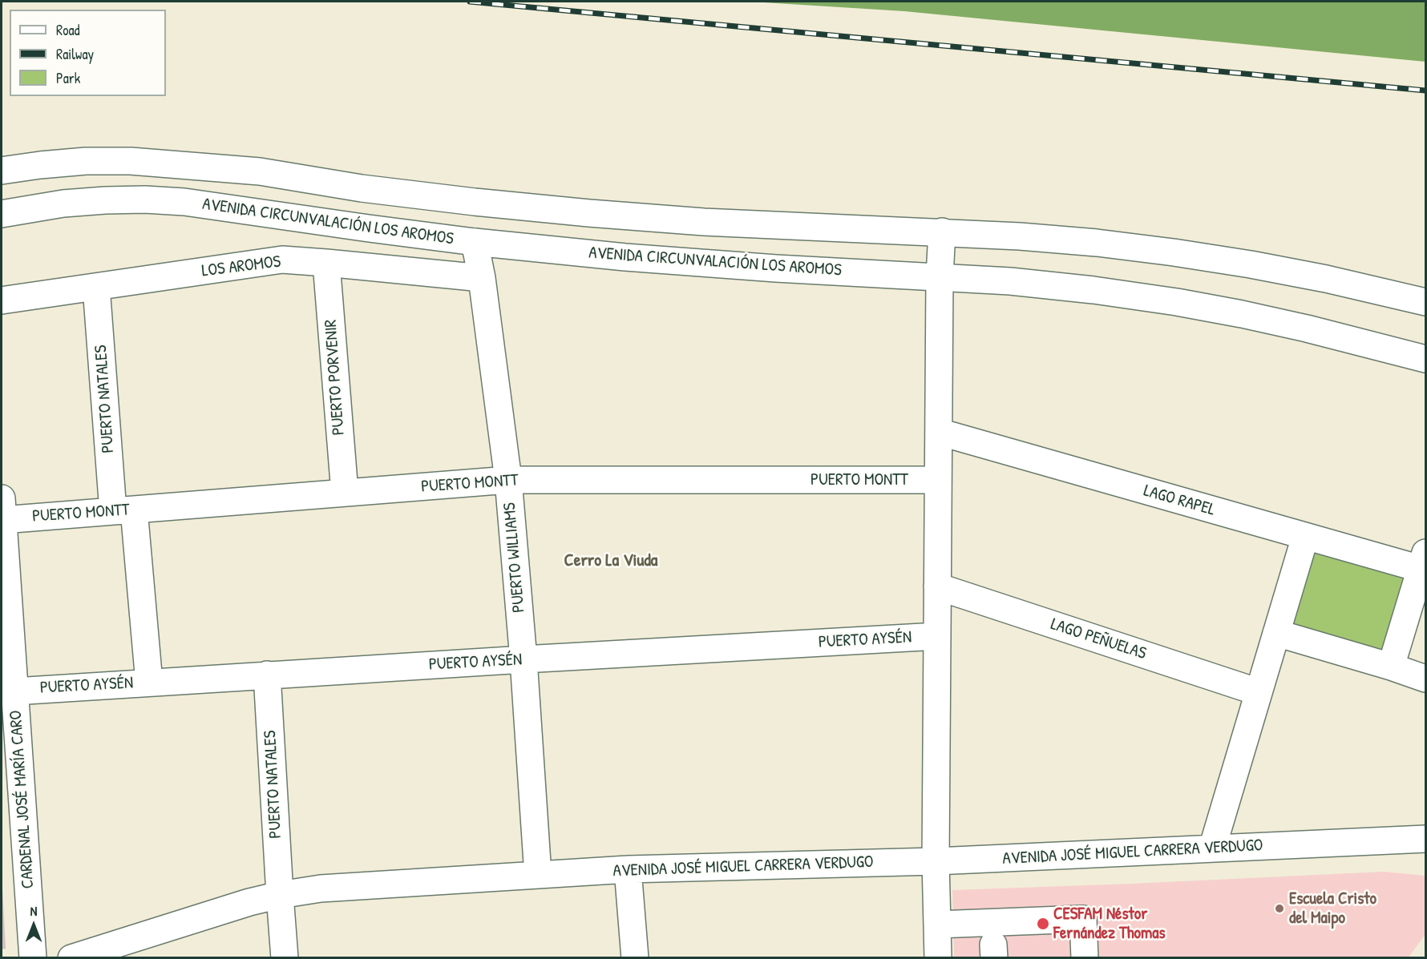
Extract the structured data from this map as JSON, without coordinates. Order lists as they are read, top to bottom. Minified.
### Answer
{"streets":{"street":["AVENIDA CIRCUNVALACIÓN LOS AROMOS","LOS AROMOS","PUERTO PORVENIR","PUERTO NATALES","PUERTO MONTT","LAGO RAPEL","PUERTO WILLIAMS","LAGO PEÑUELAS","PUERTO AYSÉN","CARDENAL JOSÉ MARÍA CARO","AVENIDA JOSÉ MIGUEL CARRERA VERDUGO"]},"crossings":[["AVENIDA CIRCUNVALACIÓN LOS AROMOS","PUERTO WILLIAMS"],["LOS AROMOS","PUERTO PORVENIR"],["LOS AROMOS","PUERTO NATALES"],["LOS AROMOS","PUERTO WILLIAMS"],["PUERTO PORVENIR","PUERTO MONTT"],["PUERTO NATALES","PUERTO MONTT"],["PUERTO NATALES","PUERTO AYSÉN"],["PUERTO NATALES","AVENIDA JOSÉ MIGUEL CARRERA VERDUGO"],["PUERTO MONTT","PUERTO WILLIAMS"],["PUERTO MONTT","CARDENAL JOSÉ MARÍA CARO"],["PUERTO WILLIAMS","PUERTO AYSÉN"],["PUERTO WILLIAMS","AVENIDA JOSÉ MIGUEL CARRERA VERDUGO"],["PUERTO AYSÉN","CARDENAL JOSÉ MARÍA CARO"]],"districts":["Cerro La Viuda"],"places":["Escuela Cristo del Maipo","CESFAM Néstor Fernández Thomas"],"legend":["Road","Railway","Park"],"north":"top"}
